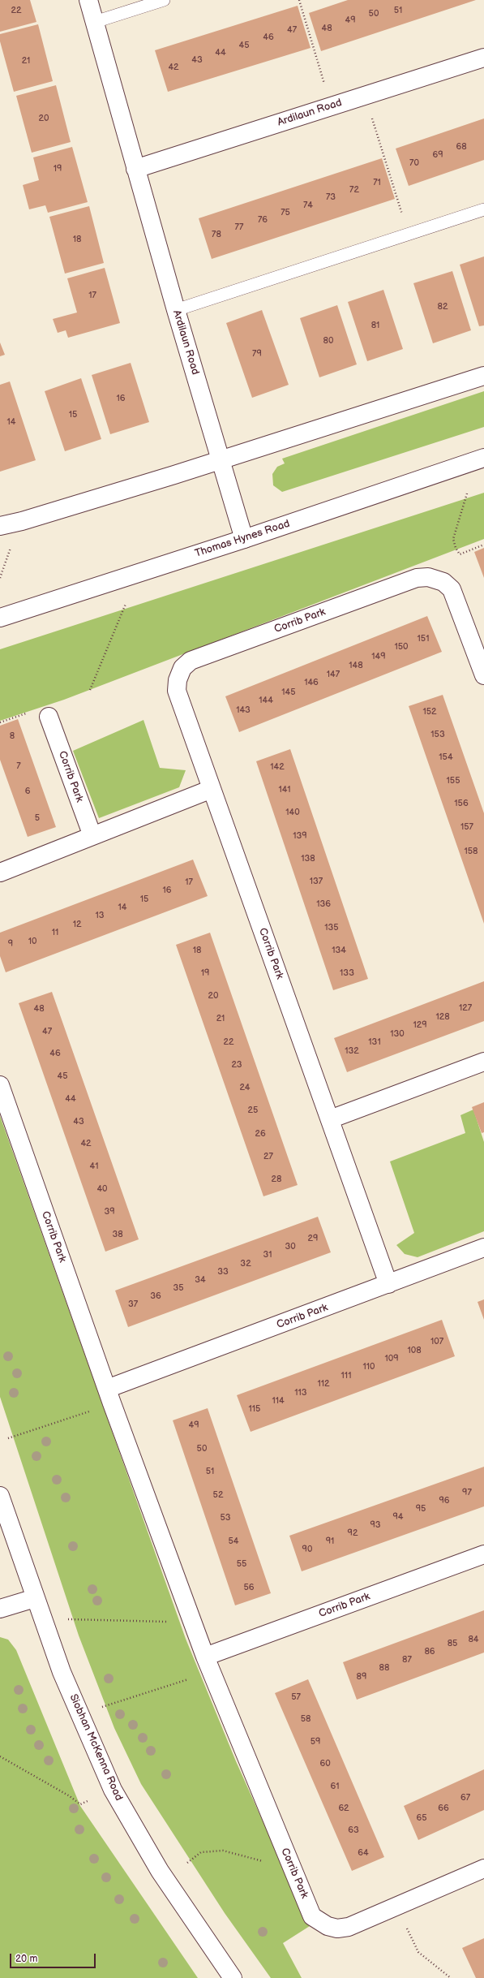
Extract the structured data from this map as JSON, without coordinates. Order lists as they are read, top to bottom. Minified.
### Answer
{"streets":{"street":["Ardilaun Road","Thomas Hynes Road","Corrib Park","Siobhan McKenna Road"]},"crossings":[["Ardilaun Road","Thomas Hynes Road"]],"house_numbers":["22","51","50","49","48","47","46","45","44","43","21","42","20","68","69","70","19","71","72","73","74","75","76","77","78","18","17","82","81","80","79","16","15","14","151","150","149","148","147","146","145","144","143","152","153","8","154","7","142","155","141","6","156","140","5","157","139","158","138","137","17","16","15","136","14","13","12","135","11","10","9","18","134","19","133","20","127","48","128","21","129","47","130","22","131","132","46","23","45","24","44","25","43","26","42","27","41","28","40","39","38","29","30","31","32","33","34","35","36","37","107","108","109","110","111","112","113","114","115","49","50","51","97","52","96","95","94","53","93","92","54","91","90","55","56","84","85","86","87","88","89","57","58","59","60","61","67","62","66","65","63","64"],"scale_bar":"20 m"}
